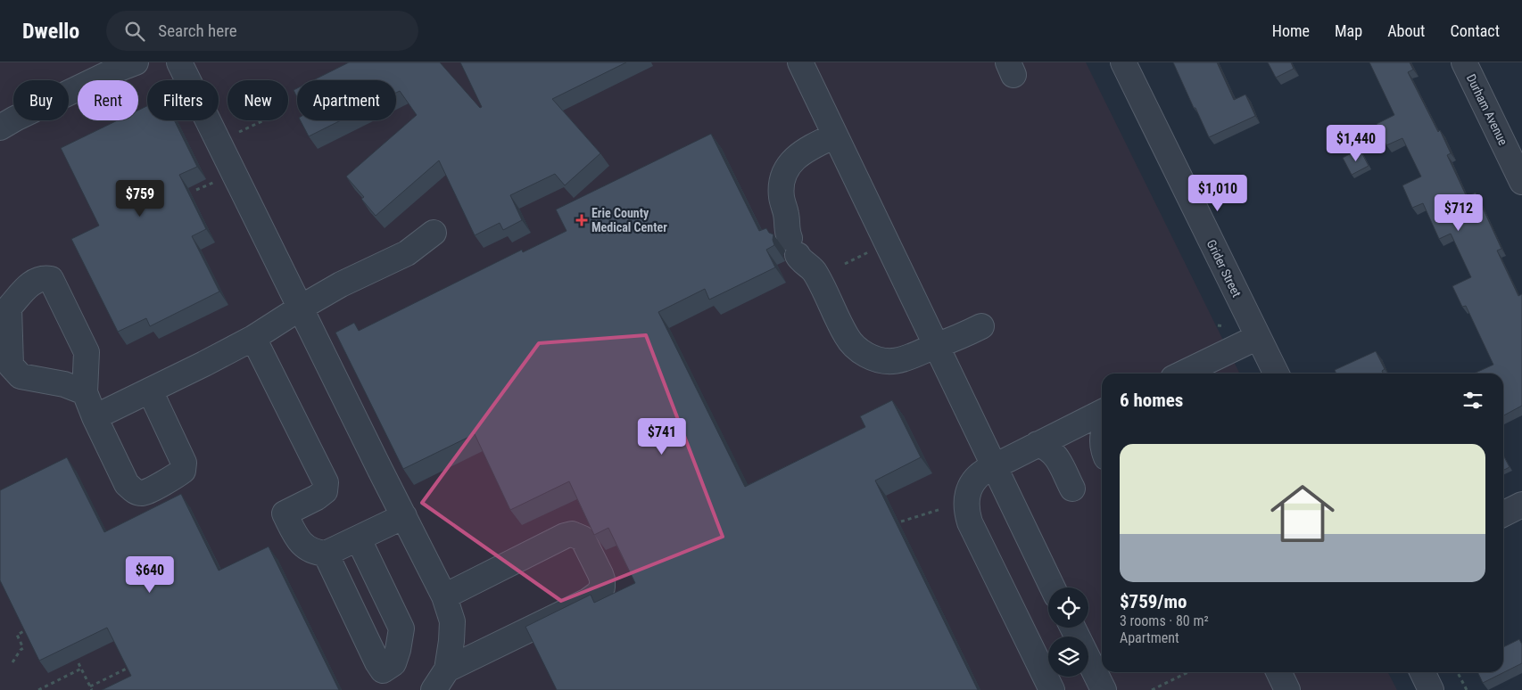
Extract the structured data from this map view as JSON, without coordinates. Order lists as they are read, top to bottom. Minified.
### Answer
{"streets":{"street":["Durham Avenue","Grider Street"]},"places":{"health":["Erie County Medical Center"]},"page":{"header":"Dwello","search":"Search here","nav":["Home","Map","About","Contact"],"chip":["Buy","Rent","Filters","New","Apartment"],"price":["$1,440","$1,010","$759","$712","$741","$640"],"heading":"6 homes","list":[{"name":"$759/mo","note":"3 rooms · 80 m² · Apartment"}]}}
